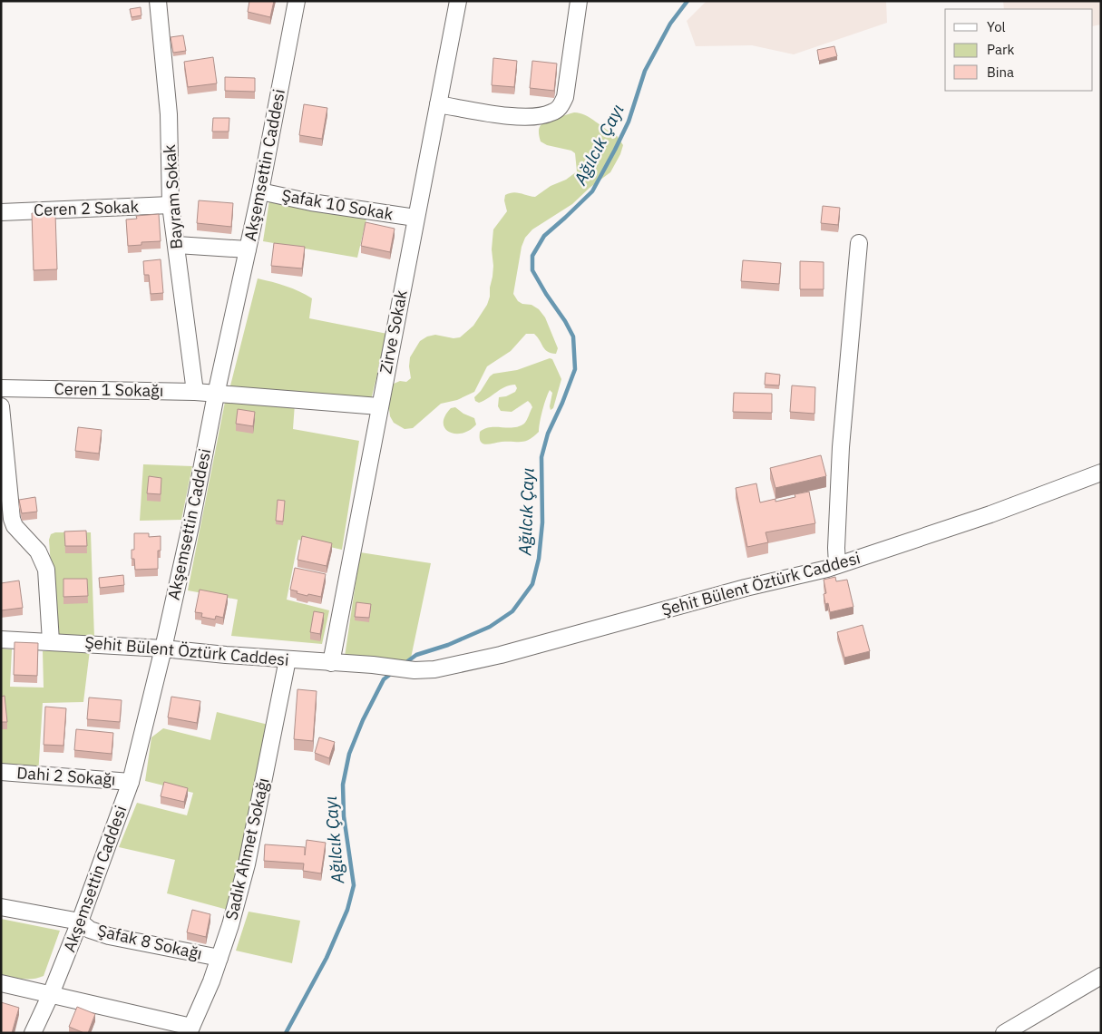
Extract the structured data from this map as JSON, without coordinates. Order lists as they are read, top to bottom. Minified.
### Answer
{"streets":{"street":["Akşemsettin Caddesi","Bayram Sokak","Şafak 10 Sokak","Ceren 2 Sokak","Zirve Sokak","Ceren 1 Sokağı","Şehit Bülent Öztürk Caddesi","Dahi 2 Sokağı","Sadık Ahmet Sokağı","Şafak 8 Sokağı"]},"crossings":[["Akşemsettin Caddesi","Şafak 10 Sokak"],["Akşemsettin Caddesi","Ceren 1 Sokağı"],["Akşemsettin Caddesi","Şehit Bülent Öztürk Caddesi"],["Akşemsettin Caddesi","Dahi 2 Sokağı"],["Akşemsettin Caddesi","Şafak 8 Sokağı"],["Bayram Sokak","Ceren 2 Sokak"],["Bayram Sokak","Ceren 1 Sokağı"],["Şafak 10 Sokak","Zirve Sokak"],["Zirve Sokak","Ceren 1 Sokağı"],["Zirve Sokak","Şehit Bülent Öztürk Caddesi"],["Şehit Bülent Öztürk Caddesi","Sadık Ahmet Sokağı"],["Sadık Ahmet Sokağı","Şafak 8 Sokağı"]],"water":["Ağılcık Çayı"],"legend":["Yol","Park","Bina"]}
